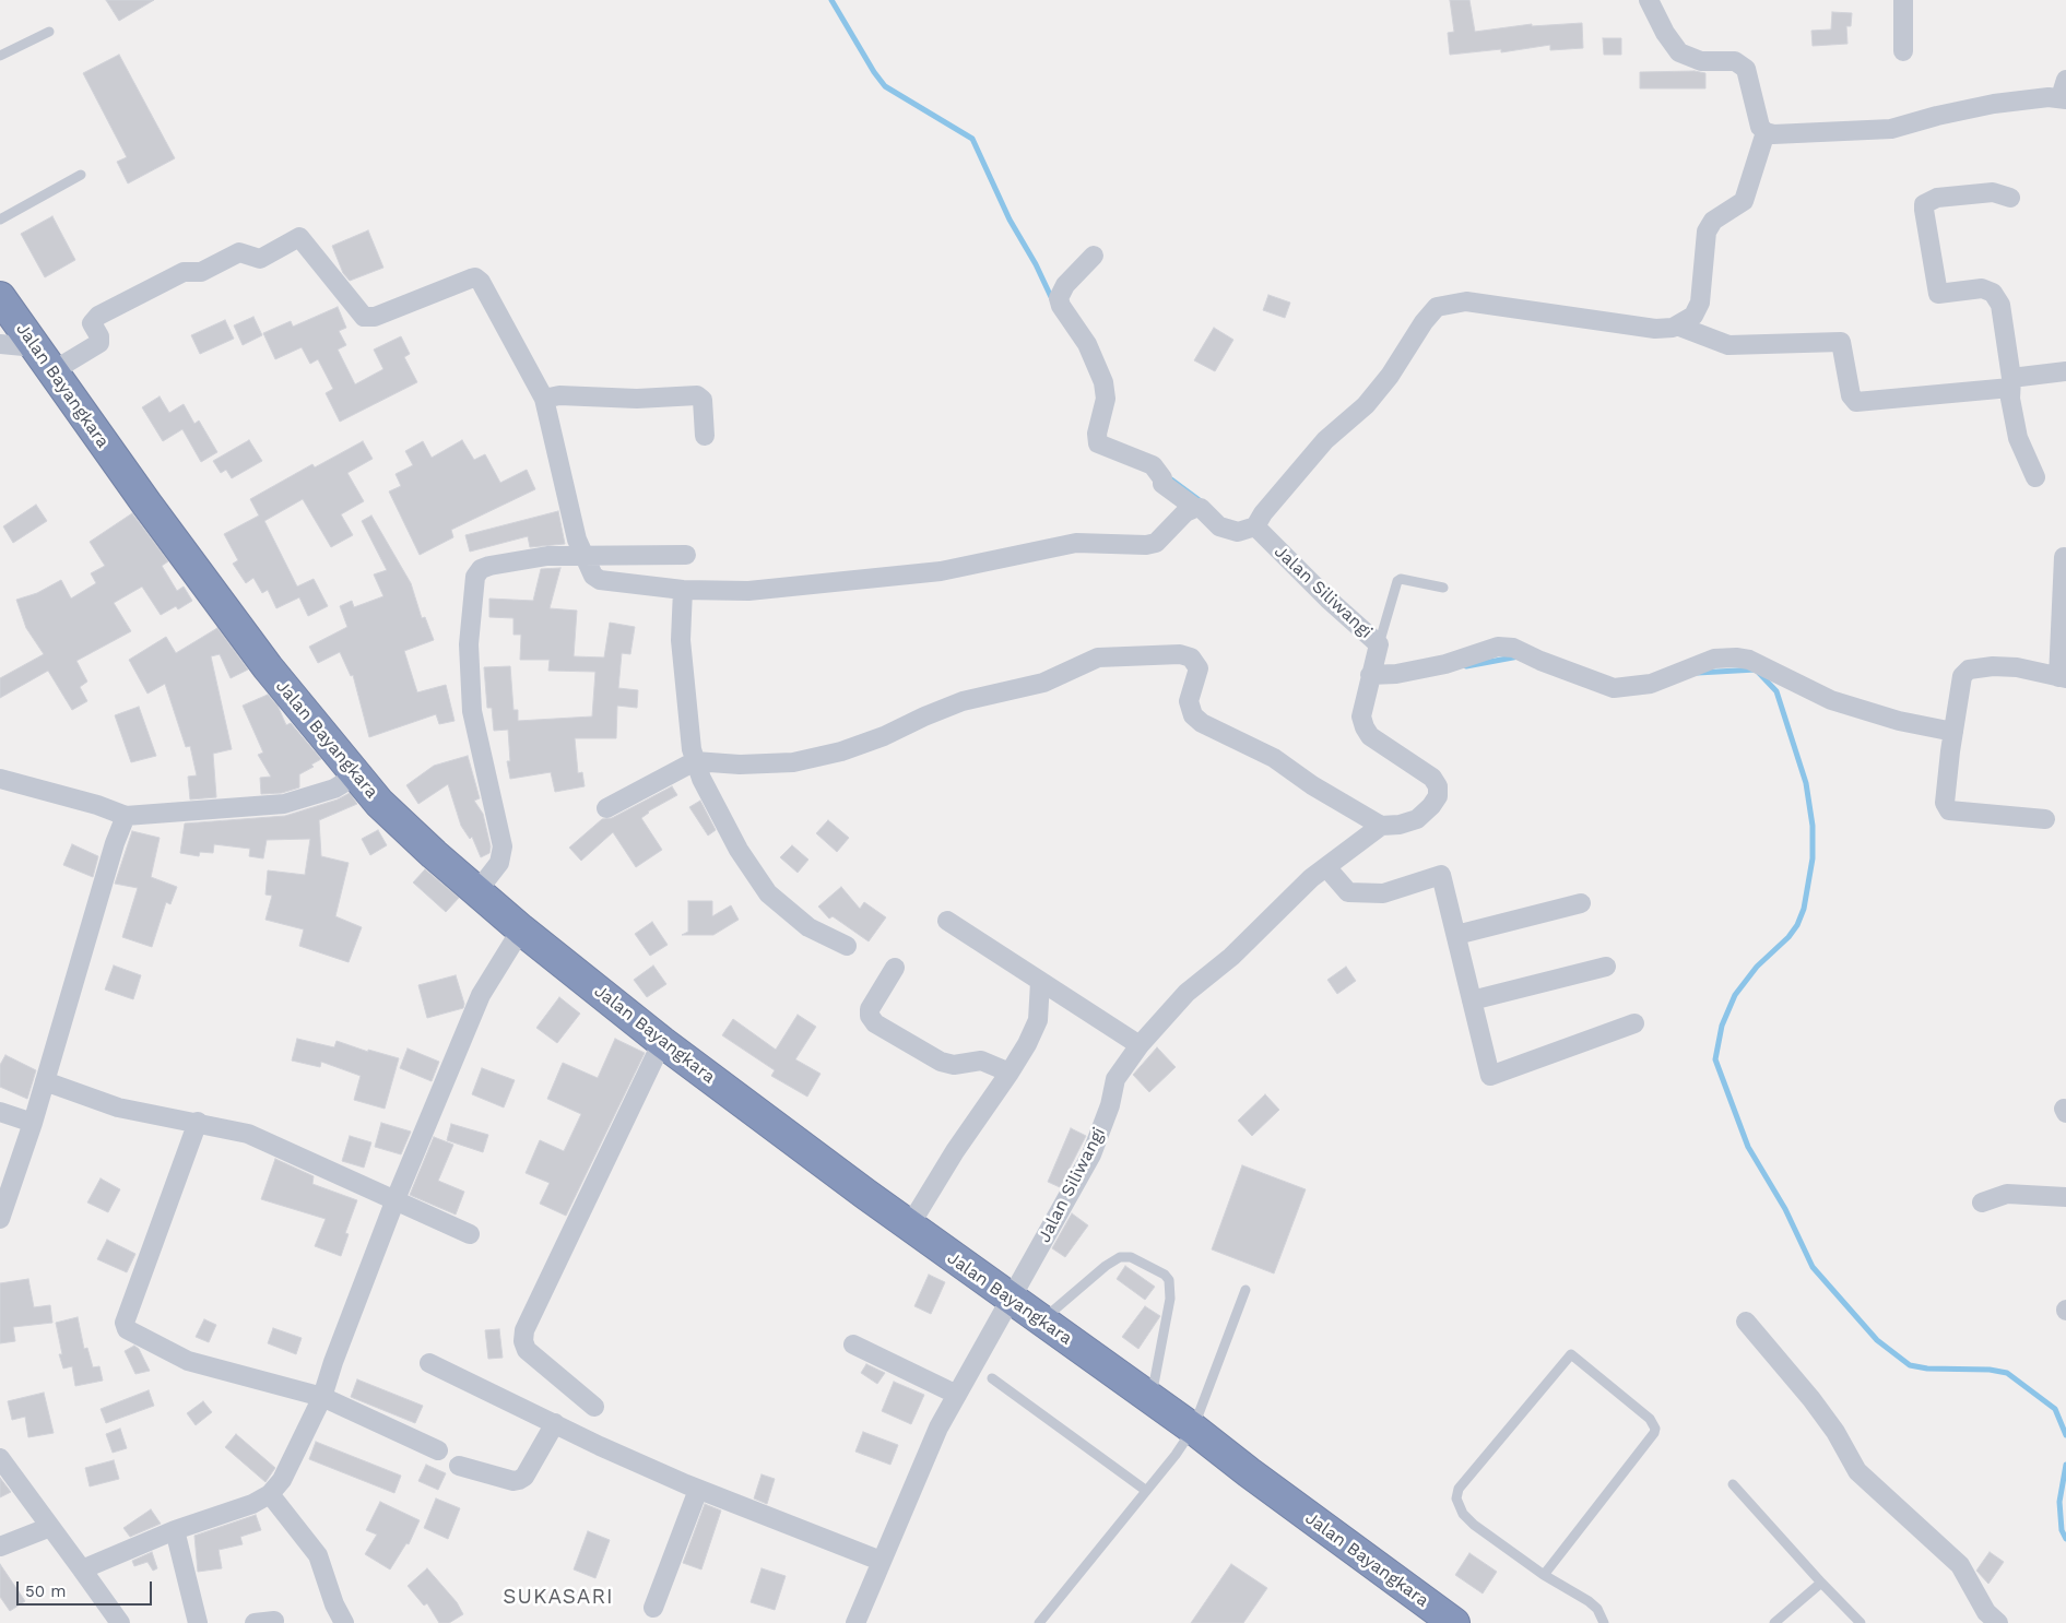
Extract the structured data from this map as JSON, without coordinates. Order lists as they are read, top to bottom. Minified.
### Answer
{"streets":{"highway":["Jalan Bayangkara"],"street":["Jalan Siliwangi"]},"crossings":[["Jalan Bayangkara","Jalan Siliwangi"]],"districts":["SUKASARI"],"scale_bar":"50 m"}
